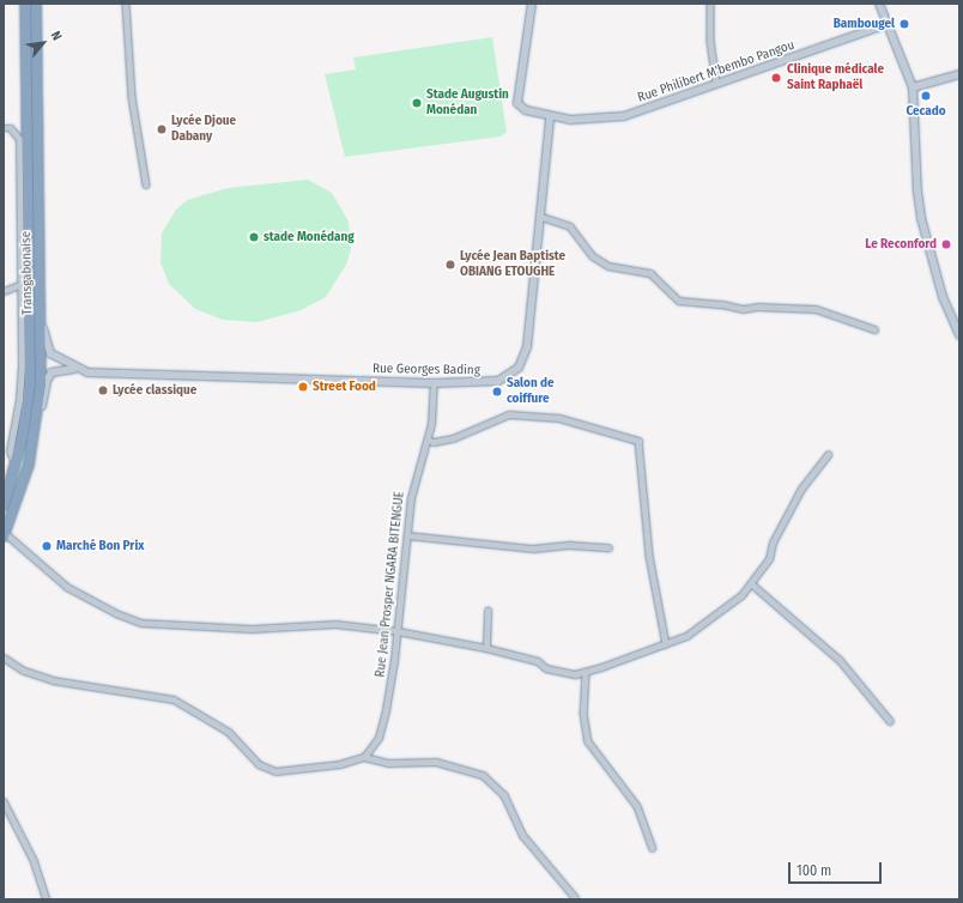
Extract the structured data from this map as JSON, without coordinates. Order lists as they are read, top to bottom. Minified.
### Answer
{"streets":{"highway":["Transgabonaise"],"street":["Rue Philibert M'bembo Pangou","Rue Georges Bading","Rue Jean Prosper NGARA BITENGUE"]},"crossings":[["Rue Philibert M'bembo Pangou","Rue Georges Bading"],["Rue Georges Bading","Rue Jean Prosper NGARA BITENGUE"]],"places":["Bambougel","Clinique médicale Saint Raphaël","Cecado","Stade Augustin Monédan","Lycée Djoue Dabany","stade Monédang","Le Reconford","Lycée Jean Baptiste OBIANG ETOUGHE","Street Food","Lycée classique","Salon de coiffure","Marché Bon Prix"],"scale_bar":"100 m","north":"top right"}
